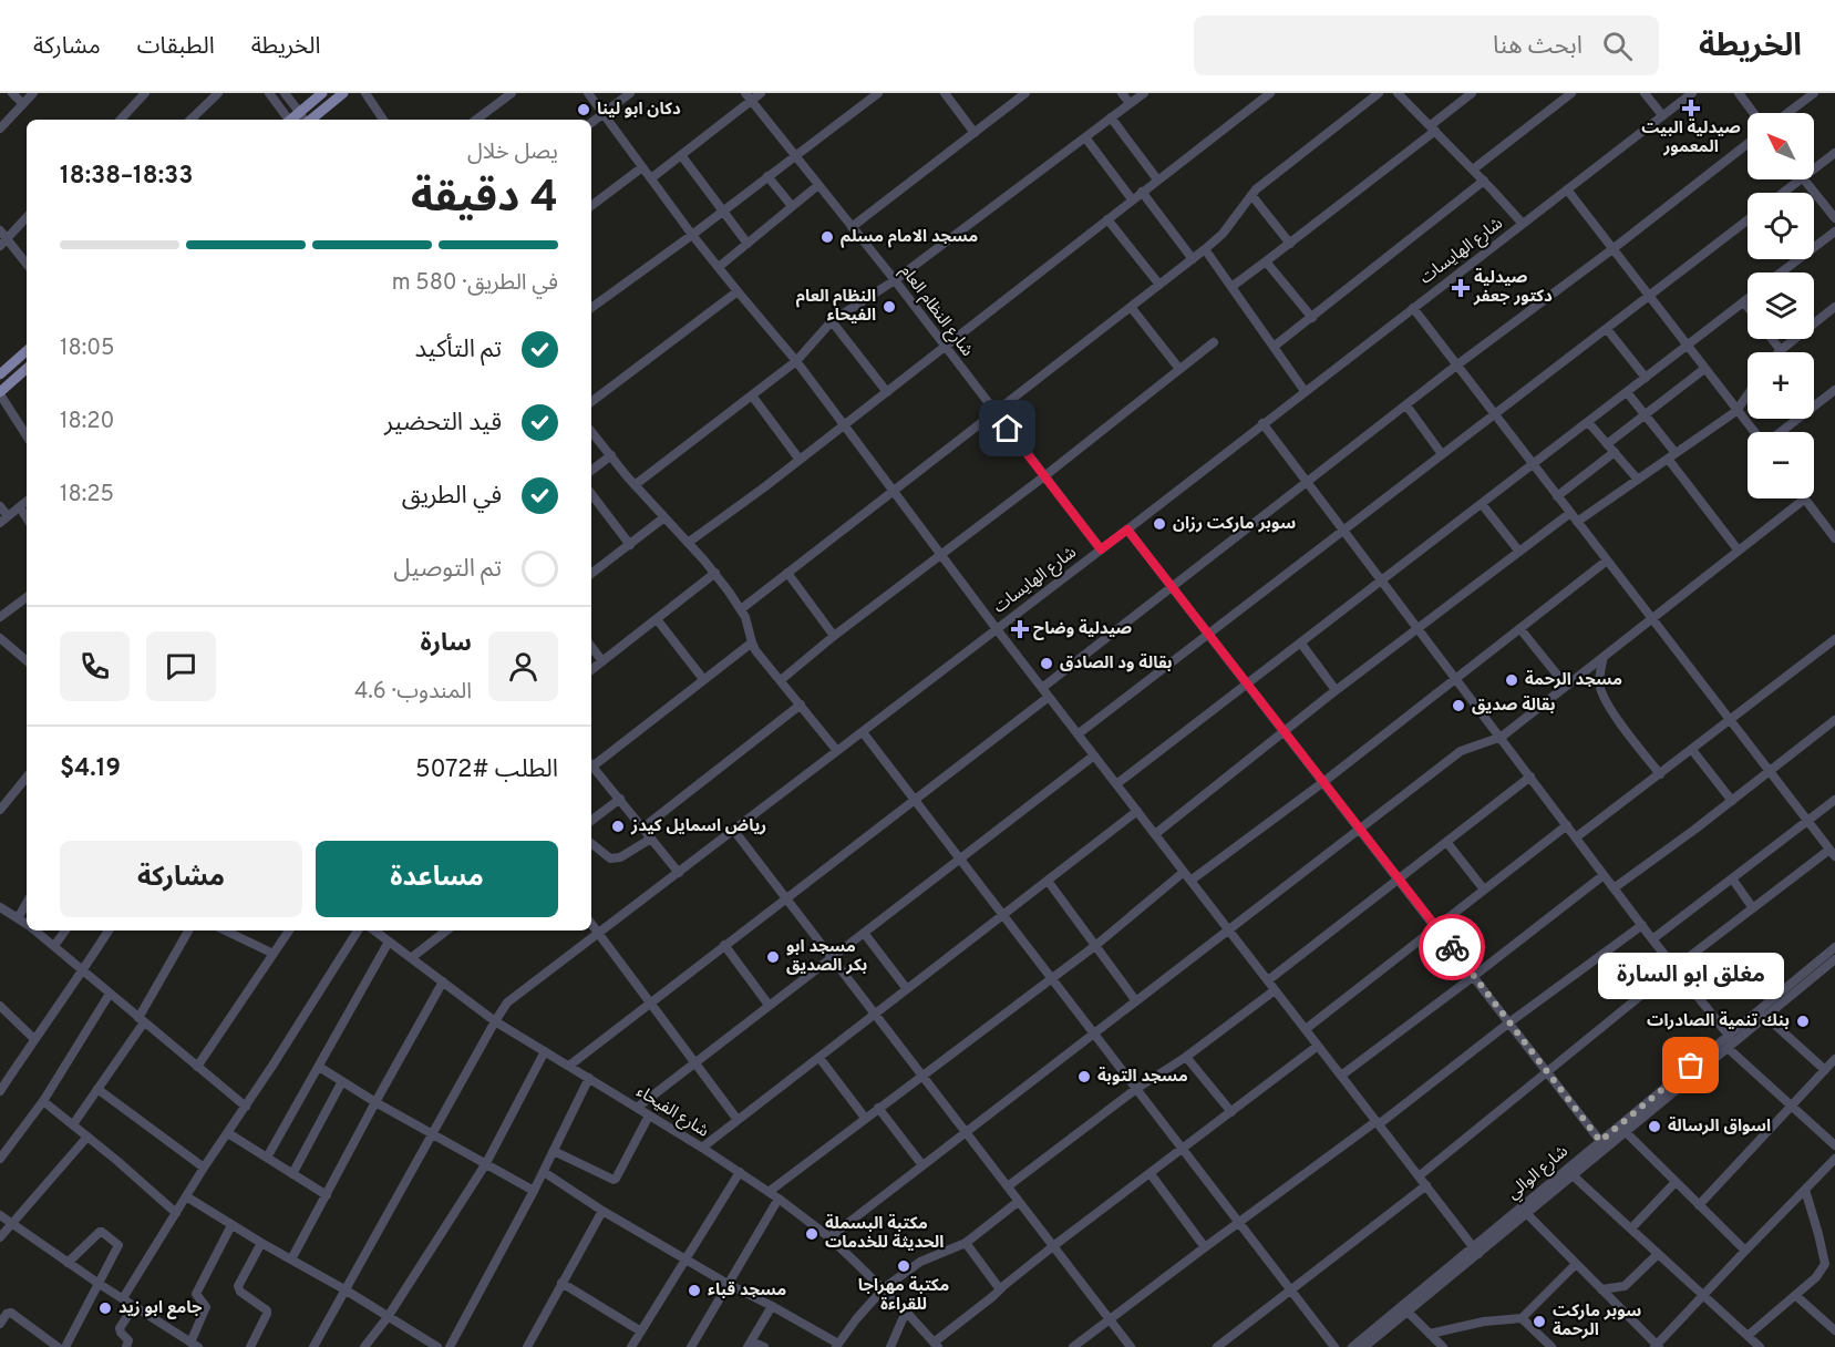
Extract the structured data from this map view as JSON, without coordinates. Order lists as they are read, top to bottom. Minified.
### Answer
{"streets":{"street":["شارع الهايسات","شارع النظام العام","شارع الفيحاء","شارع الوالي"]},"crossings":[["شارع الهايسات","شارع النظام العام"],["شارع الهايسات","شارع الفيحاء"]],"places":{"health":["صيدلية البيت المعمور","صيدلية دكتور جعفر","صيدلية وضاح"],"other":["دكان ابو لينا","مسجد الامام مسلم","النظام العام الفيحاء","سوبر ماركت رزان","بقالة ود الصادق","مسجد الرحمة","بقالة صديق","رياض اسمايل كيدز","مسجد ابو بكر الصديق","بنك تنمية الصادرات","مغلق ابو السارة","مسجد التوبة","اسواق الرسالة","مكتبة البسملة الحديثة للخدمات","مكتبة مهراجا للقراءة","مسجد قباء","جامع ابو زيد","سوبر ماركت الرحمة"]},"north":"top left","page":{"header":"الخريطة","search":"ابحث هنا","nav":["الخريطة","الطبقات","مشاركة"],"map_buttons":["+","−"],"heading":["4 دقيقة","يصل خلال","18:33–18:38"],"panel":["سارة","المندوب · 4.6","الطلب #5072","$4.19"],"bar":"في الطريق · 580 m","list":[["تم التأكيد","18:05"],["قيد التحضير","18:20"],["في الطريق","18:25"],"تم التوصيل"],"buttons":["مساعدة","مشاركة"],"bubble":"مغلق ابو السارة"}}
